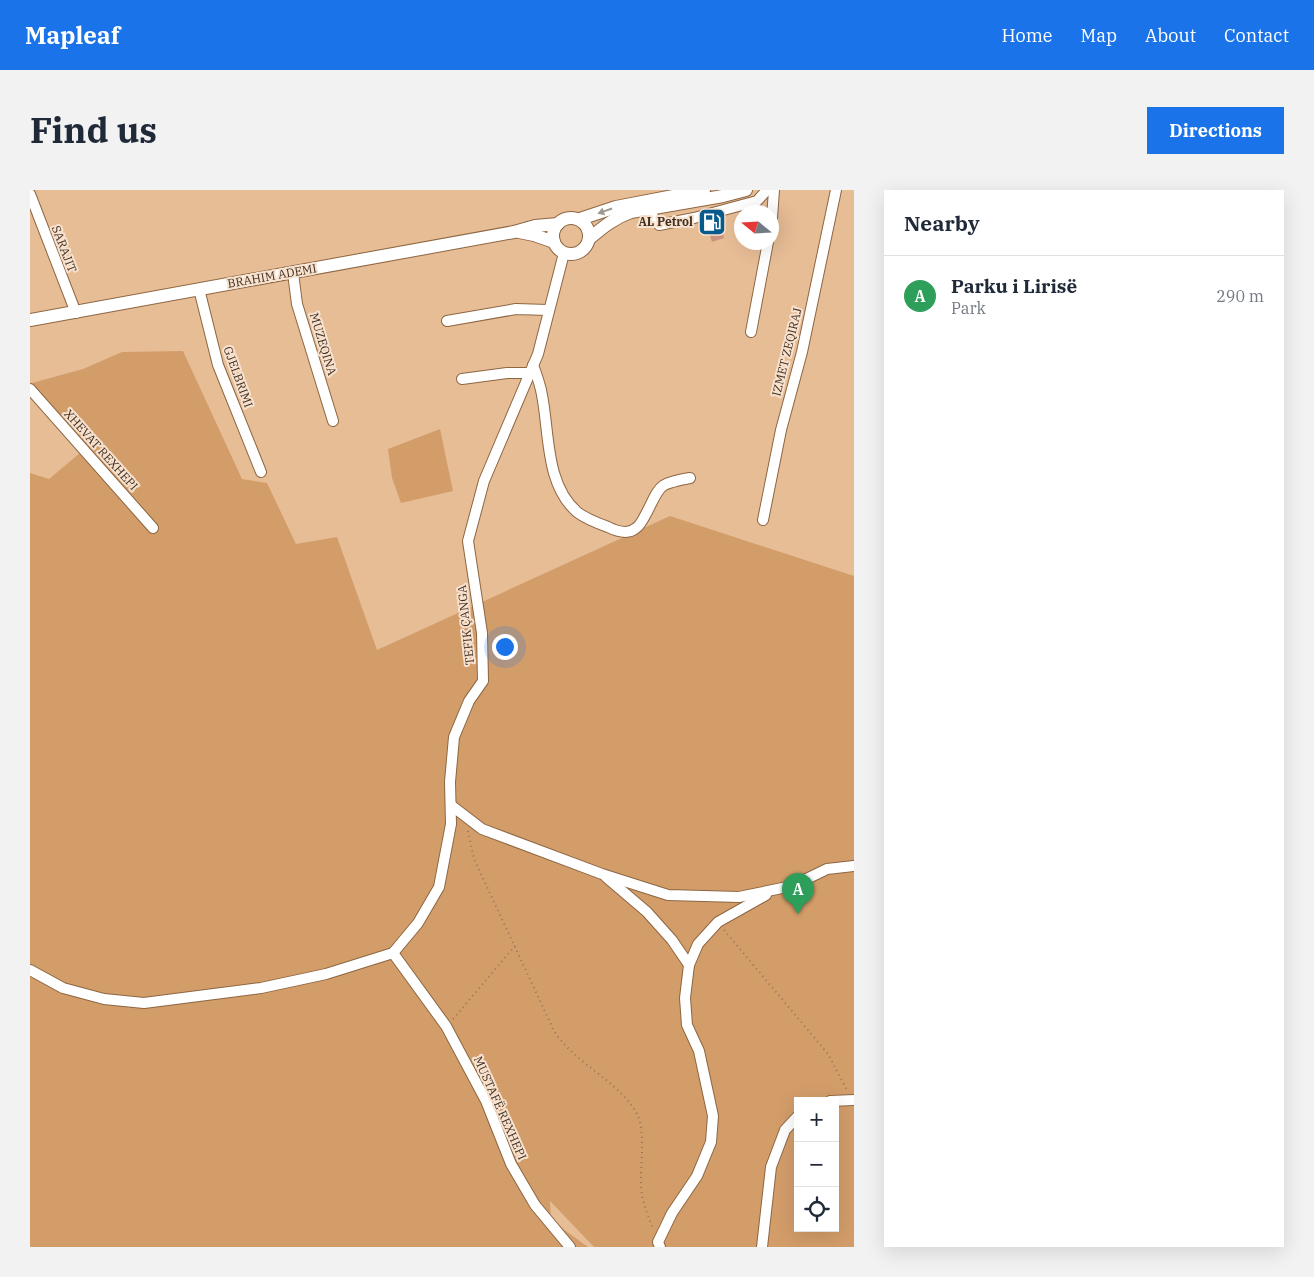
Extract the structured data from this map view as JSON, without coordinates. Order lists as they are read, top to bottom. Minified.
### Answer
{"streets":{"main road":["BRAHIM ADEMI"],"street":["SARAJIT","MUZEQINA","IZMET ZEQIRAJ","GJELBRIMI","XHEVAT REXHEPI","TEFIK ÇANGA","MUSTAFË REXHEPI"]},"crossings":[["SARAJIT","BRAHIM ADEMI"],["BRAHIM ADEMI","MUZEQINA"],["BRAHIM ADEMI","GJELBRIMI"],["BRAHIM ADEMI","TEFIK ÇANGA"],["TEFIK ÇANGA","MUSTAFË REXHEPI"]],"places":{"fuel station":["AL Petrol"]},"north":"left","page":{"header":"Mapleaf","nav":["Home","Map","About","Contact"],"title":"Find us","buttons":"Directions","heading":"Nearby","list":[{"mark":"A","name":"Parku i Lirisë","note":"Park","value":"290 m"}],"pins":"A","map_buttons":["+","−"]}}
